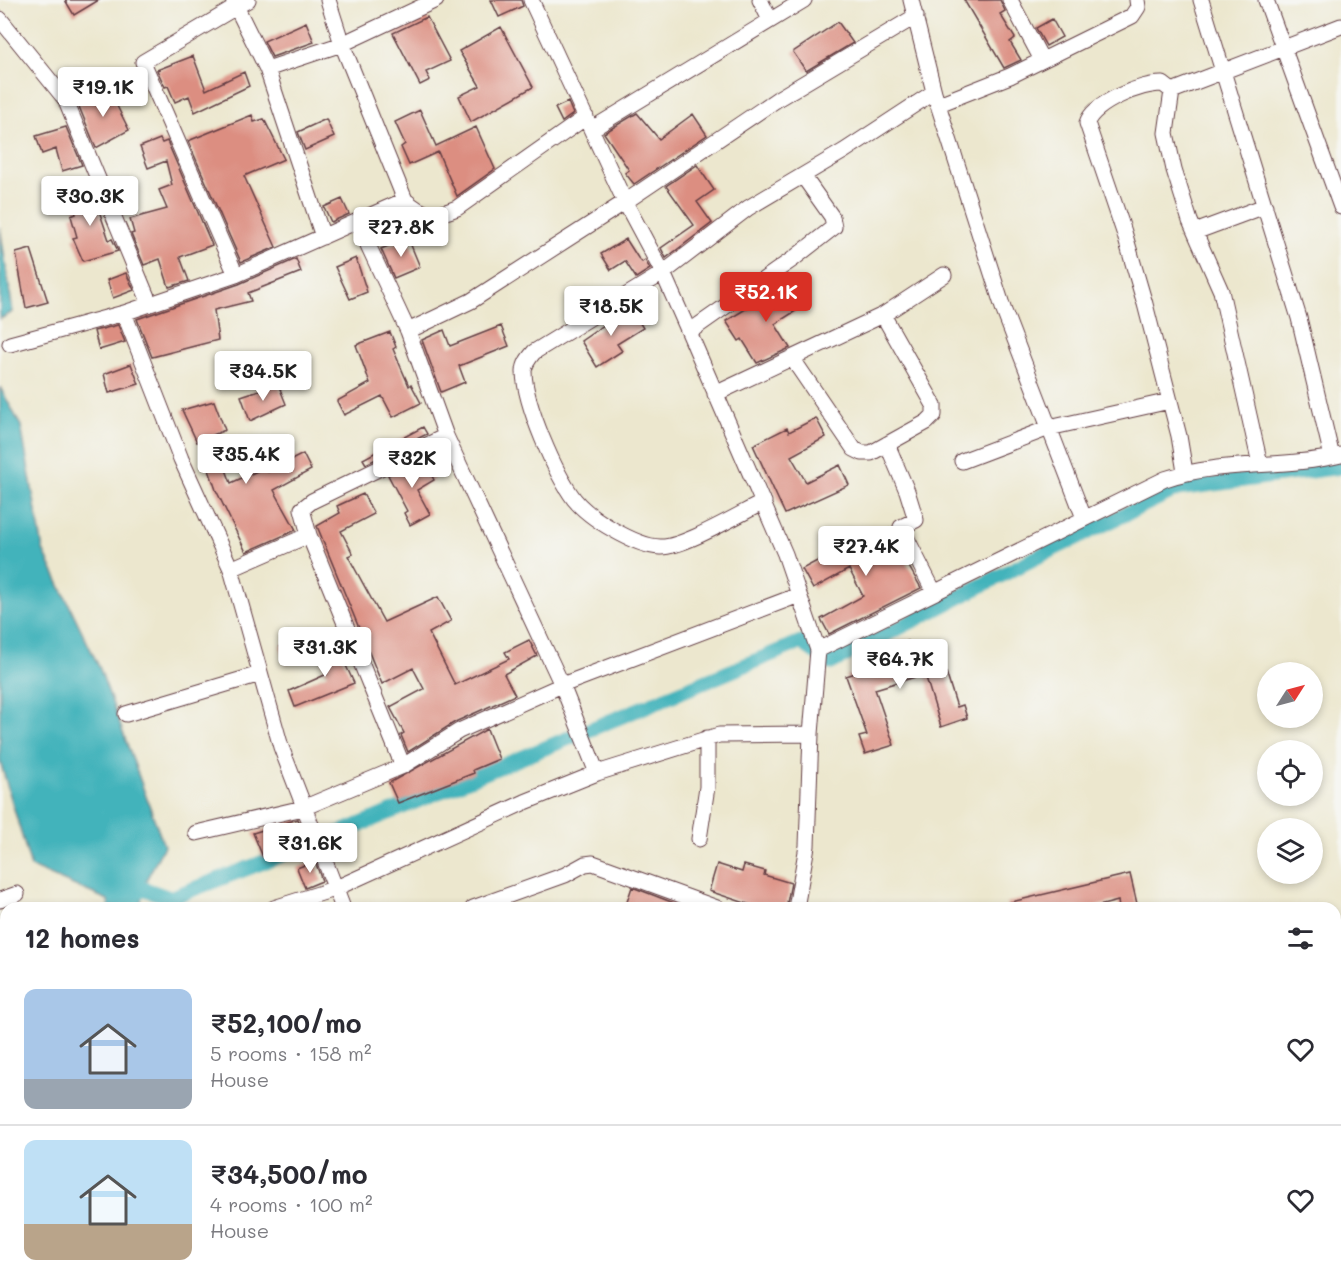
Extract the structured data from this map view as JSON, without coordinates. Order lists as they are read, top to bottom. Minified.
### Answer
{"north":"top right","page":{"price":["₹19.1K","₹30.3K","₹27.8K","₹52.1K","₹18.5K","₹34.5K","₹35.4K","₹32K","₹27.4K","₹31.3K","₹64.7K","₹31.6K"],"heading":"12 homes","list":[{"name":"₹52,100/mo","note":"5 rooms · 158 m² · House"},{"name":"₹34,500/mo","note":"4 rooms · 100 m² · House"}]}}
